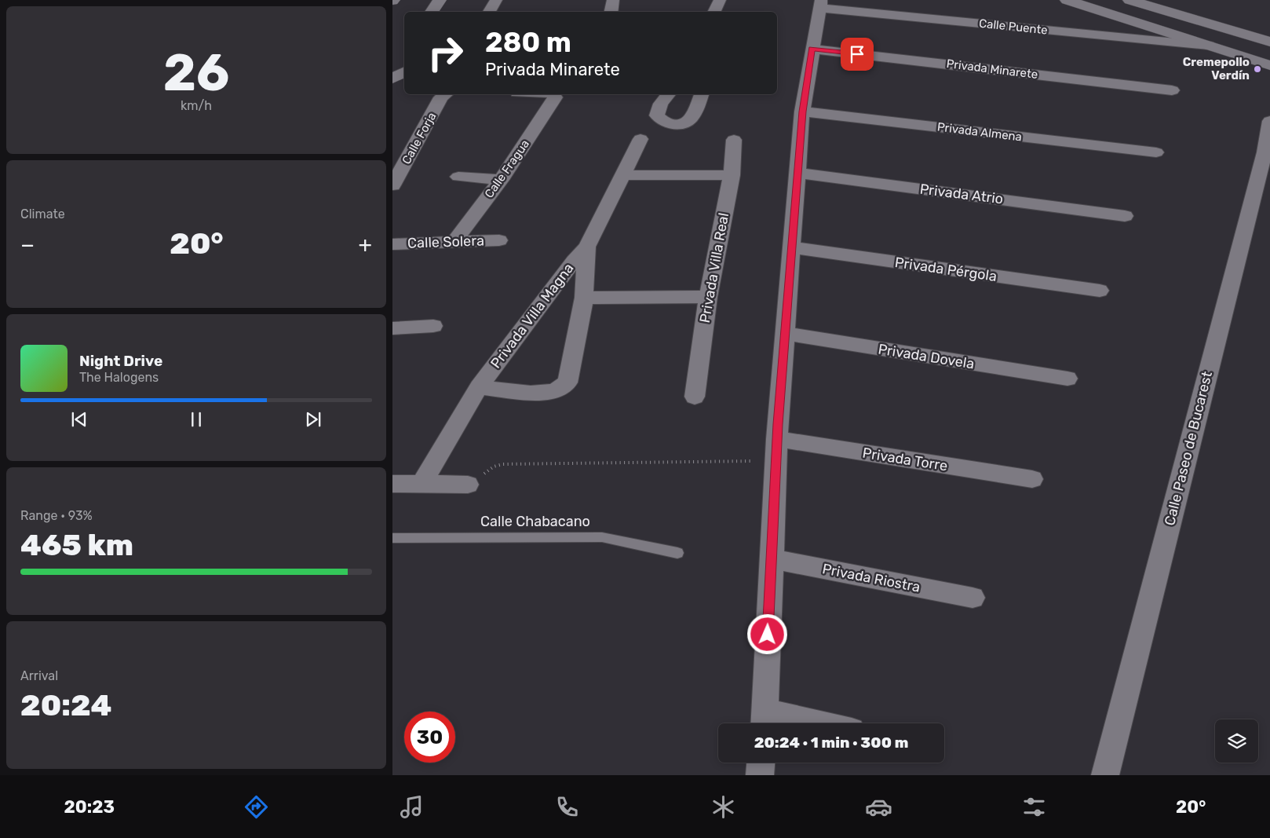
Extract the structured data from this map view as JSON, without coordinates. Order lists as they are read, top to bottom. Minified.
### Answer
{"streets":{"street":["Calle Puente","Privada Minarete","Privada Almena","Calle Forja","Calle Fragua","Privada Atrio","Calle Solera","Privada Villa Real","Privada Pérgola","Privada Villa Magna","Privada Dovela","Calle Paseo de Bucarest","Privada Torre","Privada Riostra"],"lane":["Calle Chabacano"]},"crossings":[["Calle Fragua","Calle Solera"]],"places":["Cremepollo Verdín"],"page":{"tile":[["26","km/h"],"Climate",["Range · 93%","465 km"],["Arrival","20:24"]],"turn":["280 m","Privada Minarete"],"heat":["−","20°","+"],"song":["Night Drive","The Halogens"],"limit":"30","trip":"20:24 · 1 min · 300 m","tabs":["20:23","20°"]}}
